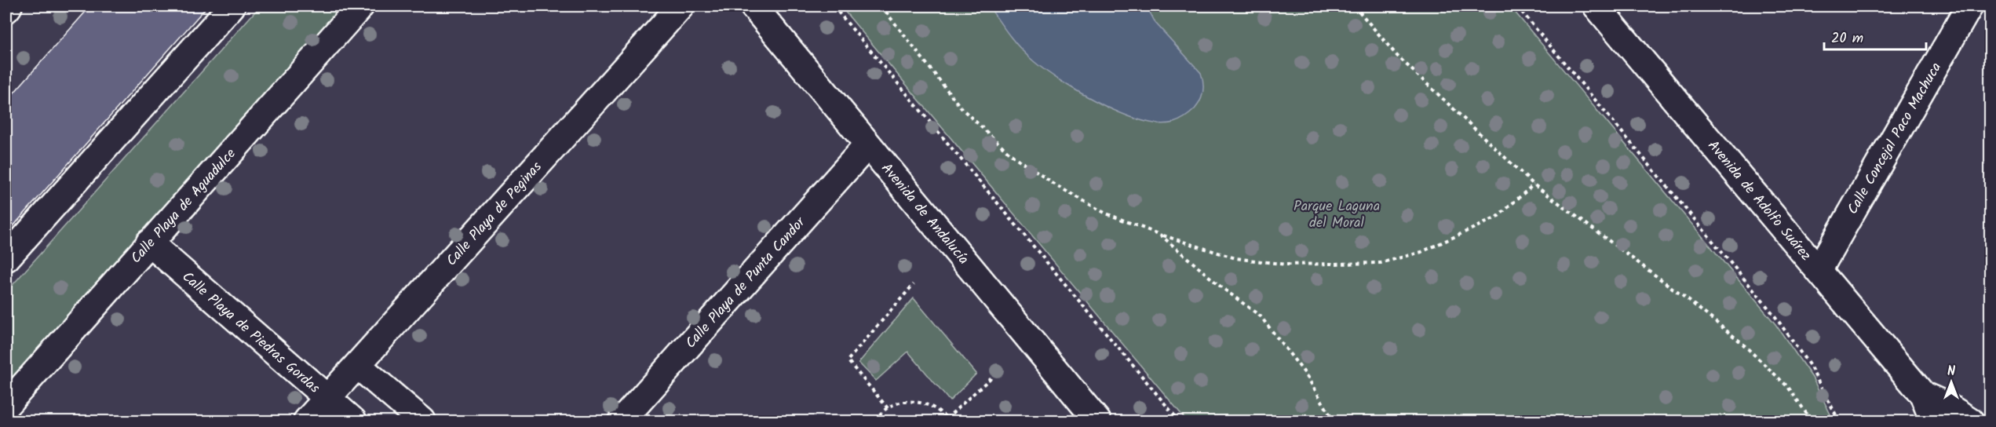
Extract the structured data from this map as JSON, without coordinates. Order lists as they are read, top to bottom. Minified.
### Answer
{"streets":{"street":["Calle Concejal Paco Machuca","Avenida de Adolfo Suárez","Calle Playa de Aguadulce","Calle Playa de Peginas","Avenida de Andalucía","Calle Playa de Punta Candor","Calle Playa de Piedras Gordas"]},"crossings":[["Calle Concejal Paco Machuca","Avenida de Adolfo Suárez"],["Calle Playa de Aguadulce","Calle Playa de Piedras Gordas"],["Calle Playa de Peginas","Calle Playa de Piedras Gordas"],["Avenida de Andalucía","Calle Playa de Punta Candor"]],"parks":["Parque Laguna del Moral"],"scale_bar":"20 m","north":"top"}
